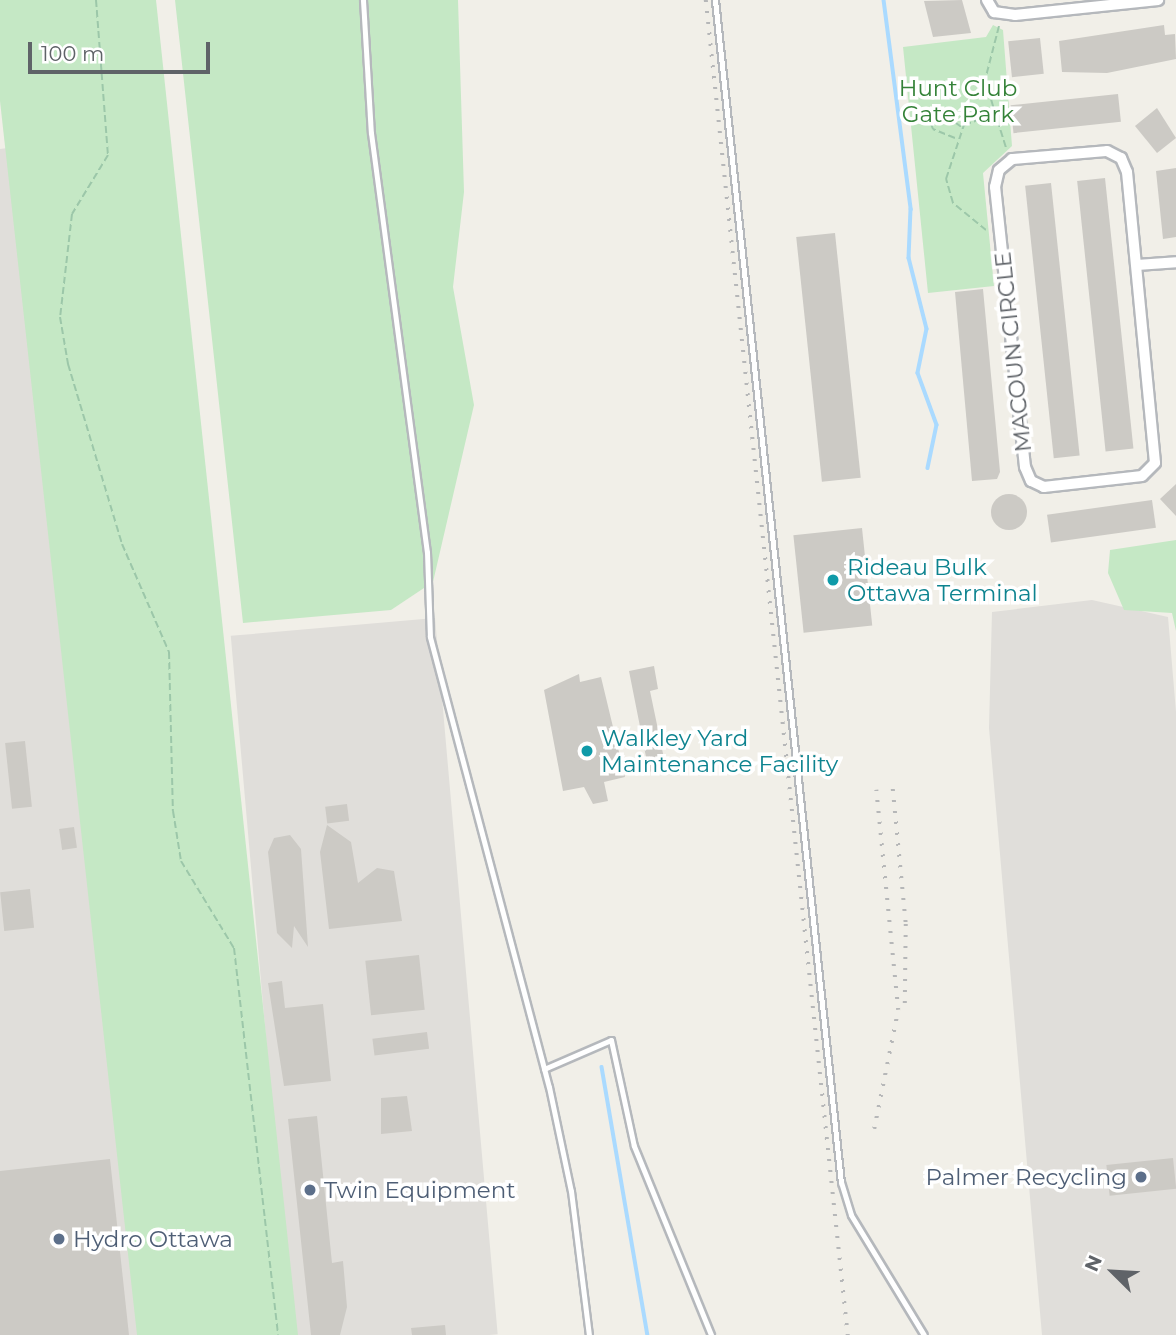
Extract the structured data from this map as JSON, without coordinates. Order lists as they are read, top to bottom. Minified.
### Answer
{"streets":{"street":["MACOUN CIRCLE"]},"parks":["Hunt Club Gate Park"],"places":["Rideau Bulk Ottawa Terminal","Walkley Yard Maintenance Facility","Palmer Recycling","Twin Equipment","Hydro Ottawa"],"scale_bar":"100 m","north":"top left"}
